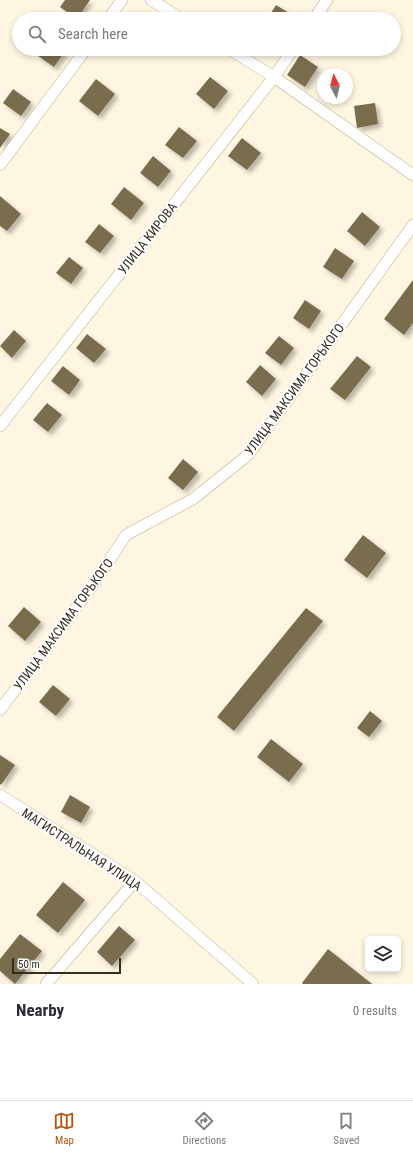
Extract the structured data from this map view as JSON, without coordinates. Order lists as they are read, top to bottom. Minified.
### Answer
{"streets":{"street":["УЛИЦА КИРОВА","УЛИЦА МАКСИМА ГОРЬКОГО","МАГИСТРАЛЬНАЯ УЛИЦА"]},"scale_bar":"50 m","north":"top","page":{"search":"Search here","scale":"50 m","heading":["Nearby","0 results"],"nav":["Map","Directions","Saved"]}}
